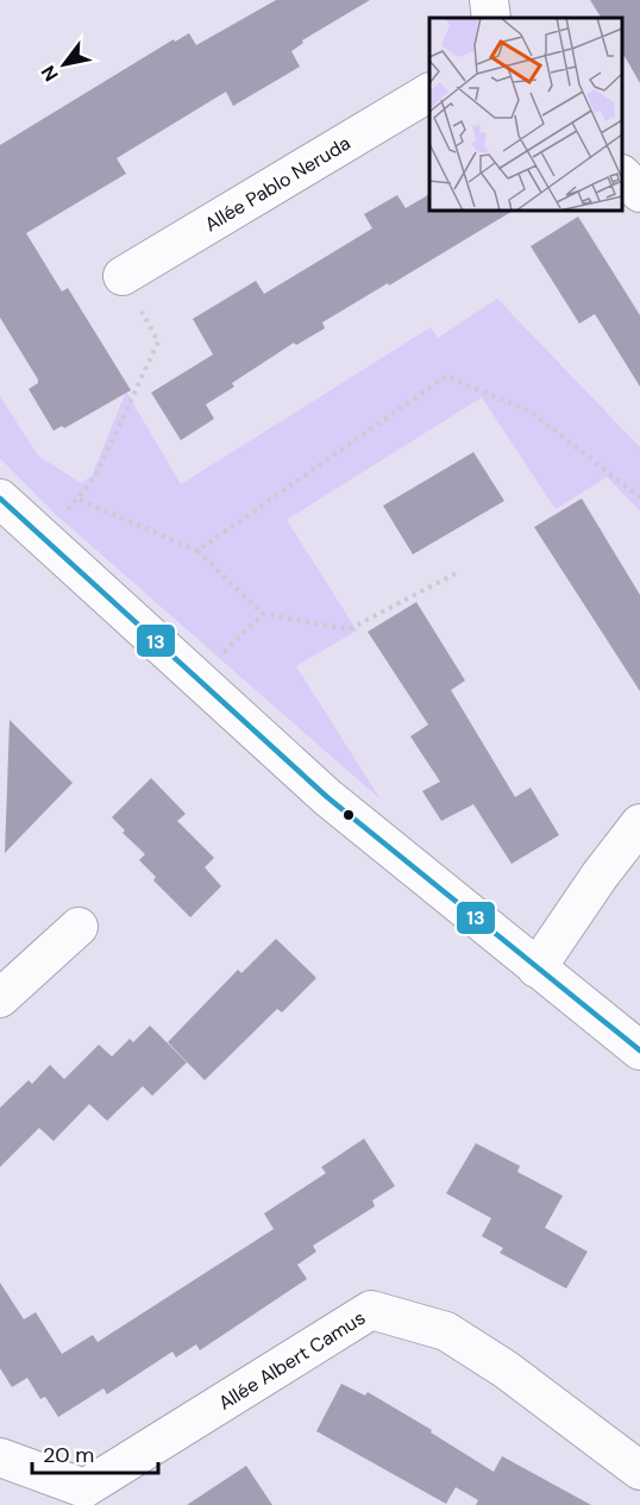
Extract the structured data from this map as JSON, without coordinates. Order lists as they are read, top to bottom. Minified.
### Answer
{"streets":{"street":["Allée Pablo Neruda","Allée Albert Camus"]},"lines":["transit line 13"],"scale_bar":"20 m","north":"bottom left"}
